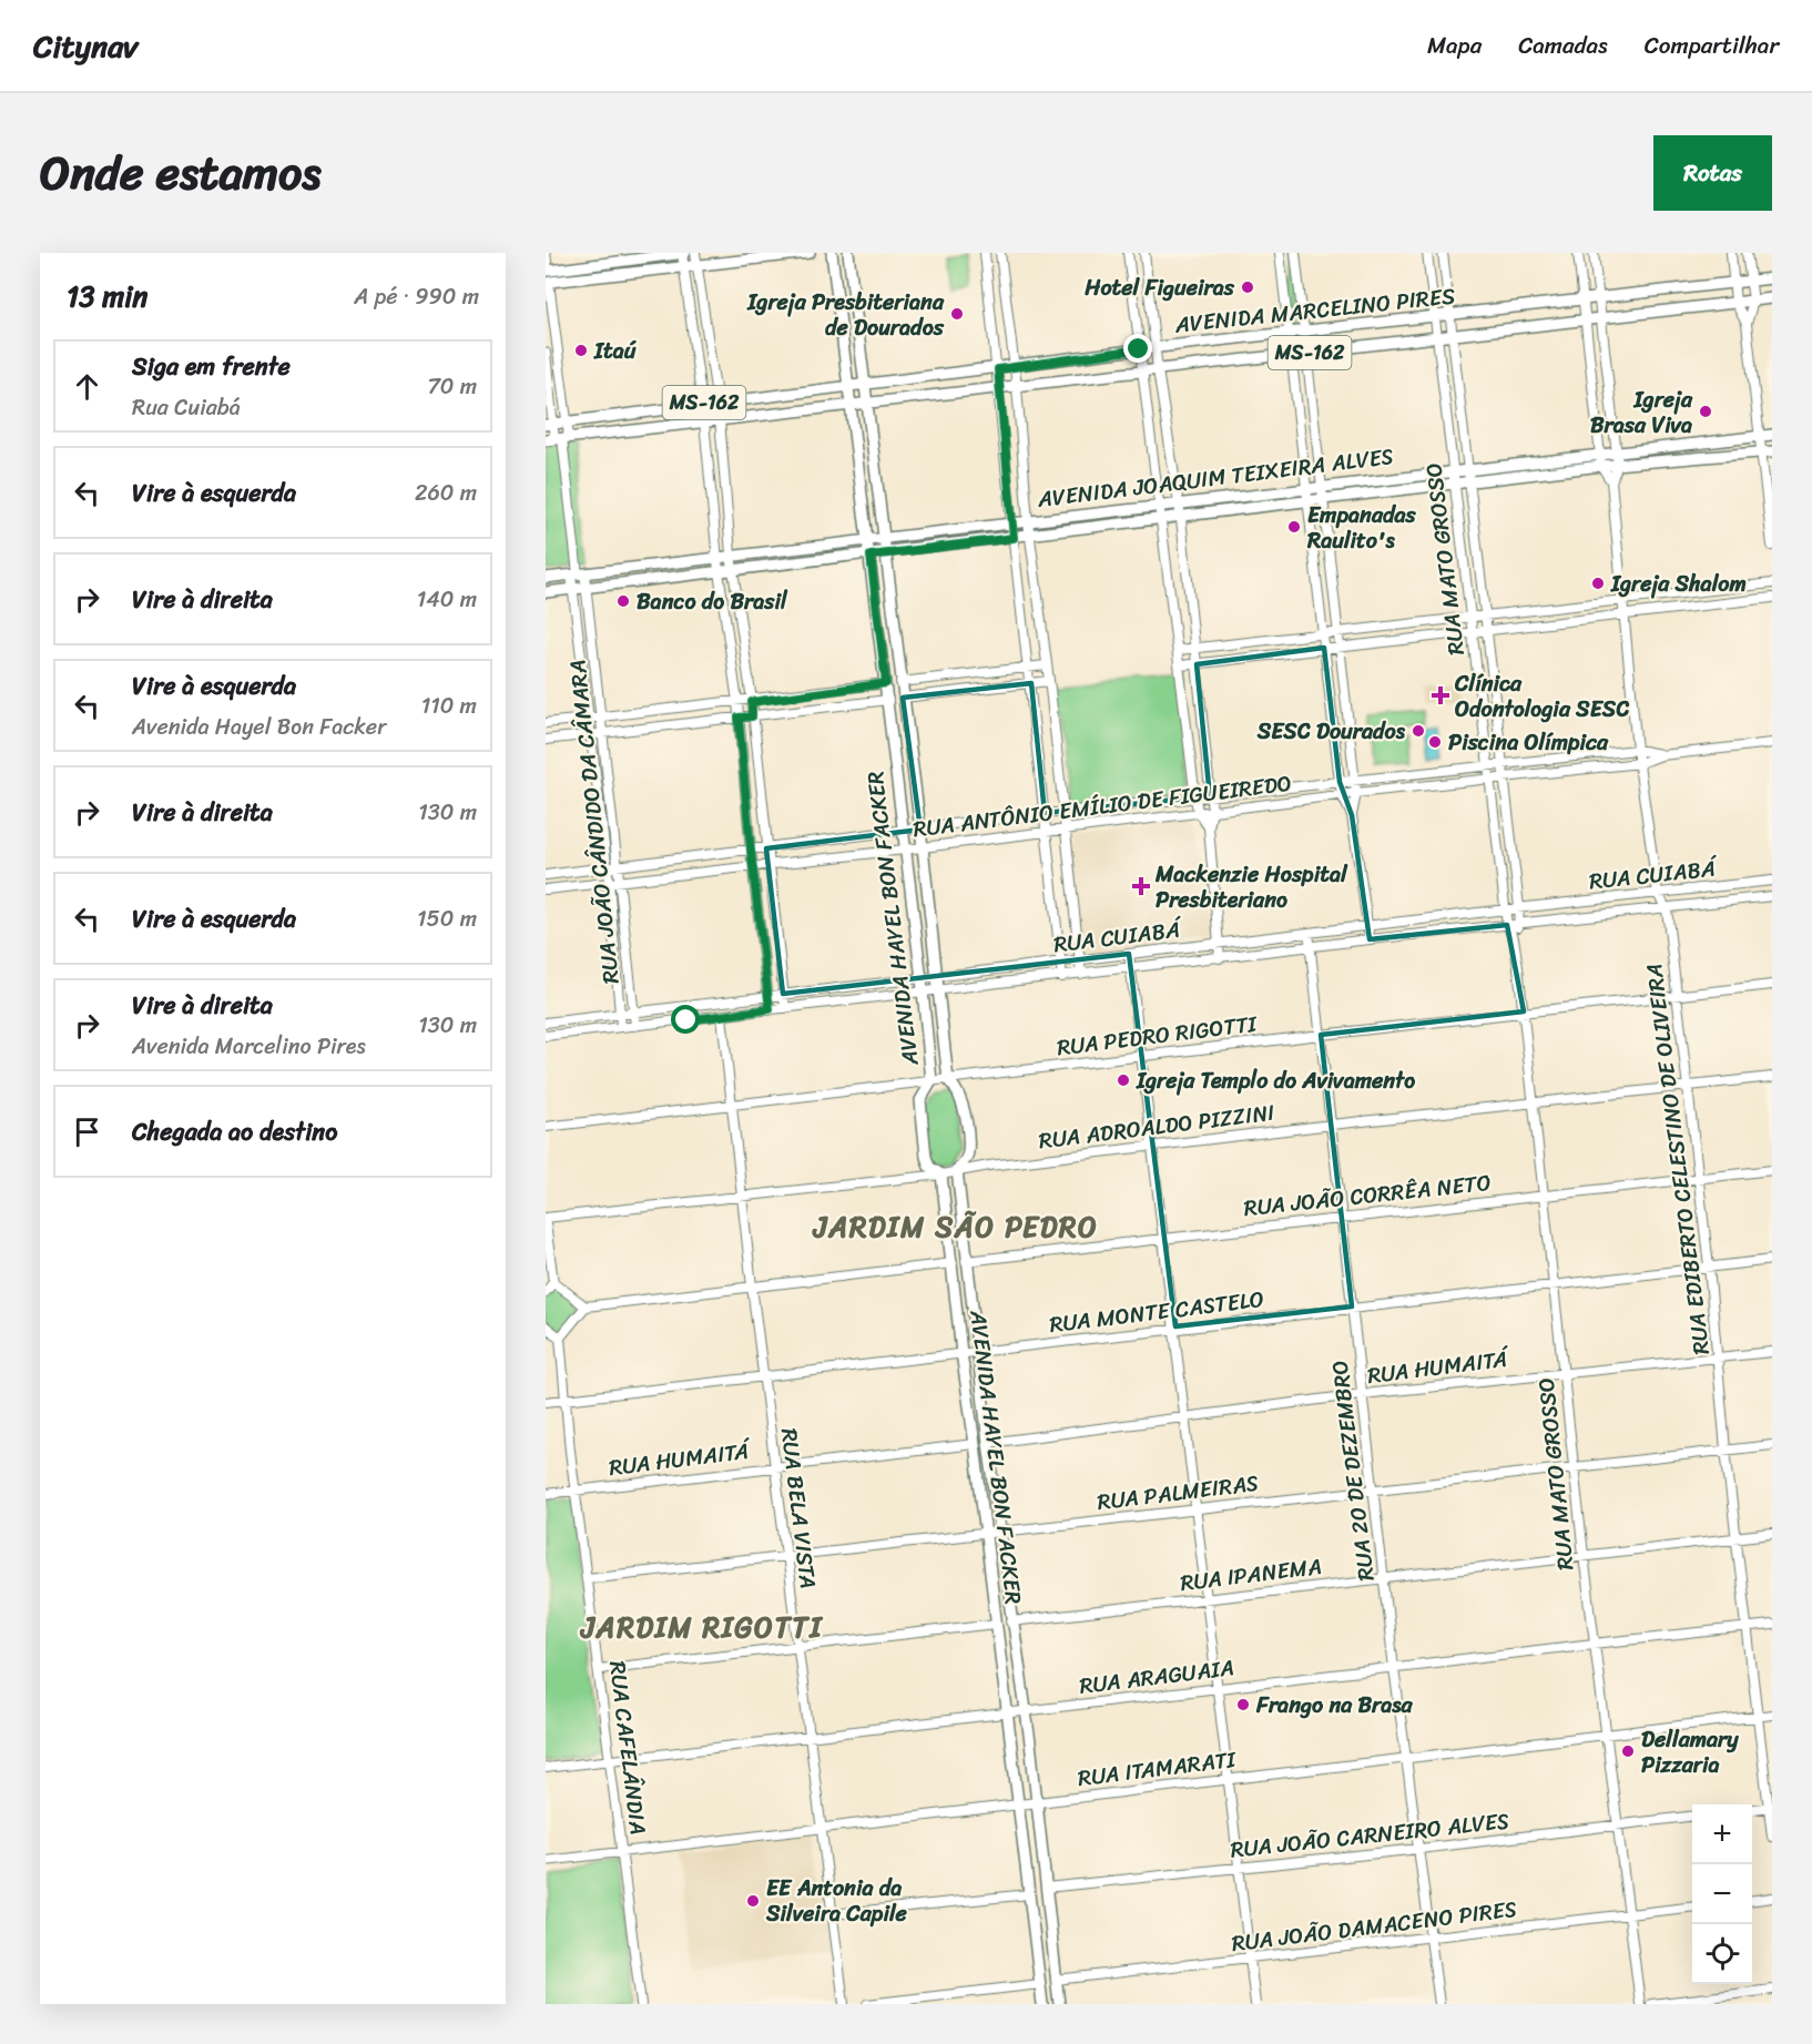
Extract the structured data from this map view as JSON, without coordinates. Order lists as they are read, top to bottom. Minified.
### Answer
{"streets":{"main road":["AVENIDA MARCELINO PIRES","MS-162","AVENIDA JOAQUIM TEIXEIRA ALVES","AVENIDA HAYEL BON FACKER"],"street":["RUA MATO GROSSO","RUA ANTÔNIO EMÍLIO DE FIGUEIREDO","RUA JOÃO CÂNDIDO DA CÂMARA","RUA CUIABÁ","RUA PEDRO RIGOTTI","RUA ADROALDO PIZZINI","RUA EDIBERTO CELESTINO DE OLIVEIRA","RUA JOÃO CORRÊA NETO","RUA MONTE CASTELO","RUA HUMAITÁ","RUA 20 DE DEZEMBRO","RUA PALMEIRAS","RUA BELA VISTA","RUA IPANEMA","RUA ARAGUAIA","RUA CAFELÂNDIA","RUA ITAMARATI","RUA JOÃO CARNEIRO ALVES","RUA JOÃO DAMACENO PIRES"]},"crossings":[["AVENIDA MARCELINO PIRES","RUA MATO GROSSO"],["AVENIDA MARCELINO PIRES","AVENIDA HAYEL BON FACKER"],["AVENIDA MARCELINO PIRES","RUA EDIBERTO CELESTINO DE OLIVEIRA"],["AVENIDA JOAQUIM TEIXEIRA ALVES","RUA MATO GROSSO"],["AVENIDA JOAQUIM TEIXEIRA ALVES","RUA JOÃO CÂNDIDO DA CÂMARA"],["AVENIDA JOAQUIM TEIXEIRA ALVES","AVENIDA HAYEL BON FACKER"],["AVENIDA JOAQUIM TEIXEIRA ALVES","RUA EDIBERTO CELESTINO DE OLIVEIRA"],["RUA MATO GROSSO","RUA ANTÔNIO EMÍLIO DE FIGUEIREDO"],["RUA MATO GROSSO","RUA CUIABÁ"],["RUA MATO GROSSO","RUA PEDRO RIGOTTI"],["RUA MATO GROSSO","RUA ADROALDO PIZZINI"],["RUA MATO GROSSO","RUA JOÃO CORRÊA NETO"],["RUA MATO GROSSO","RUA MONTE CASTELO"],["RUA MATO GROSSO","RUA HUMAITÁ"],["RUA MATO GROSSO","RUA PALMEIRAS"],["RUA MATO GROSSO","RUA IPANEMA"],["RUA MATO GROSSO","RUA ARAGUAIA"],["RUA MATO GROSSO","RUA ITAMARATI"],["RUA MATO GROSSO","RUA JOÃO CARNEIRO ALVES"],["RUA MATO GROSSO","RUA JOÃO DAMACENO PIRES"],["RUA ANTÔNIO EMÍLIO DE FIGUEIREDO","RUA JOÃO CÂNDIDO DA CÂMARA"],["RUA ANTÔNIO EMÍLIO DE FIGUEIREDO","AVENIDA HAYEL BON FACKER"],["RUA ANTÔNIO EMÍLIO DE FIGUEIREDO","RUA EDIBERTO CELESTINO DE OLIVEIRA"],["RUA JOÃO CÂNDIDO DA CÂMARA","RUA CUIABÁ"],["RUA CUIABÁ","AVENIDA HAYEL BON FACKER"],["RUA CUIABÁ","RUA EDIBERTO CELESTINO DE OLIVEIRA"],["RUA CUIABÁ","RUA 20 DE DEZEMBRO"],["RUA CUIABÁ","RUA BELA VISTA"],["AVENIDA HAYEL BON FACKER","RUA PEDRO RIGOTTI"],["AVENIDA HAYEL BON FACKER","RUA ADROALDO PIZZINI"],["AVENIDA HAYEL BON FACKER","RUA JOÃO CORRÊA NETO"],["AVENIDA HAYEL BON FACKER","RUA MONTE CASTELO"],["AVENIDA HAYEL BON FACKER","RUA HUMAITÁ"],["AVENIDA HAYEL BON FACKER","RUA PALMEIRAS"],["AVENIDA HAYEL BON FACKER","RUA IPANEMA"],["AVENIDA HAYEL BON FACKER","RUA ARAGUAIA"],["AVENIDA HAYEL BON FACKER","RUA ITAMARATI"],["AVENIDA HAYEL BON FACKER","RUA JOÃO CARNEIRO ALVES"],["AVENIDA HAYEL BON FACKER","RUA JOÃO DAMACENO PIRES"],["RUA PEDRO RIGOTTI","RUA EDIBERTO CELESTINO DE OLIVEIRA"],["RUA PEDRO RIGOTTI","RUA 20 DE DEZEMBRO"],["RUA PEDRO RIGOTTI","RUA BELA VISTA"],["RUA ADROALDO PIZZINI","RUA EDIBERTO CELESTINO DE OLIVEIRA"],["RUA ADROALDO PIZZINI","RUA 20 DE DEZEMBRO"],["RUA ADROALDO PIZZINI","RUA BELA VISTA"],["RUA EDIBERTO CELESTINO DE OLIVEIRA","RUA JOÃO CORRÊA NETO"],["RUA EDIBERTO CELESTINO DE OLIVEIRA","RUA MONTE CASTELO"],["RUA EDIBERTO CELESTINO DE OLIVEIRA","RUA HUMAITÁ"],["RUA EDIBERTO CELESTINO DE OLIVEIRA","RUA PALMEIRAS"],["RUA EDIBERTO CELESTINO DE OLIVEIRA","RUA IPANEMA"],["RUA EDIBERTO CELESTINO DE OLIVEIRA","RUA ARAGUAIA"],["RUA EDIBERTO CELESTINO DE OLIVEIRA","RUA ITAMARATI"],["RUA JOÃO CORRÊA NETO","RUA 20 DE DEZEMBRO"],["RUA MONTE CASTELO","RUA 20 DE DEZEMBRO"],["RUA MONTE CASTELO","RUA BELA VISTA"],["RUA MONTE CASTELO","RUA CAFELÂNDIA"],["RUA HUMAITÁ","RUA 20 DE DEZEMBRO"],["RUA HUMAITÁ","RUA BELA VISTA"],["RUA HUMAITÁ","RUA CAFELÂNDIA"],["RUA 20 DE DEZEMBRO","RUA PALMEIRAS"],["RUA 20 DE DEZEMBRO","RUA IPANEMA"],["RUA 20 DE DEZEMBRO","RUA ARAGUAIA"],["RUA 20 DE DEZEMBRO","RUA ITAMARATI"],["RUA 20 DE DEZEMBRO","RUA JOÃO CARNEIRO ALVES"],["RUA 20 DE DEZEMBRO","RUA JOÃO DAMACENO PIRES"],["RUA PALMEIRAS","RUA BELA VISTA"],["RUA PALMEIRAS","RUA CAFELÂNDIA"],["RUA BELA VISTA","RUA ARAGUAIA"],["RUA BELA VISTA","RUA ITAMARATI"],["RUA ARAGUAIA","RUA CAFELÂNDIA"],["RUA CAFELÂNDIA","RUA ITAMARATI"]],"districts":["JARDIM SÃO PEDRO","JARDIM RIGOTTI"],"places":{"other":["Hotel Figueiras","Igreja Presbiteriana de Dourados","Itaú","Igreja Brasa Viva","Empanadas Raulito's","Igreja Shalom","Banco do Brasil","SESC Dourados","Piscina Olímpica","Igreja Templo do Avivamento","Frango na Brasa","Dellamary Pizzaria","EE Antonia da Silveira Capile"],"health":["Clínica Odontologia SESC","Mackenzie Hospital Presbiteriano"]},"page":{"header":"Citynav","nav":["Mapa","Camadas","Compartilhar"],"title":"Onde estamos","buttons":"Rotas","heading":["13 min","A pé · 990 m"],"list":[["Siga em frente","Rua Cuiabá","70 m"],["Vire à esquerda","260 m"],["Vire à direita","140 m"],["Vire à esquerda","Avenida Hayel Bon Facker","110 m"],["Vire à direita","130 m"],["Vire à esquerda","150 m"],["Vire à direita","Avenida Marcelino Pires","130 m"],"Chegada ao destino"],"map_buttons":["+","−"]}}
